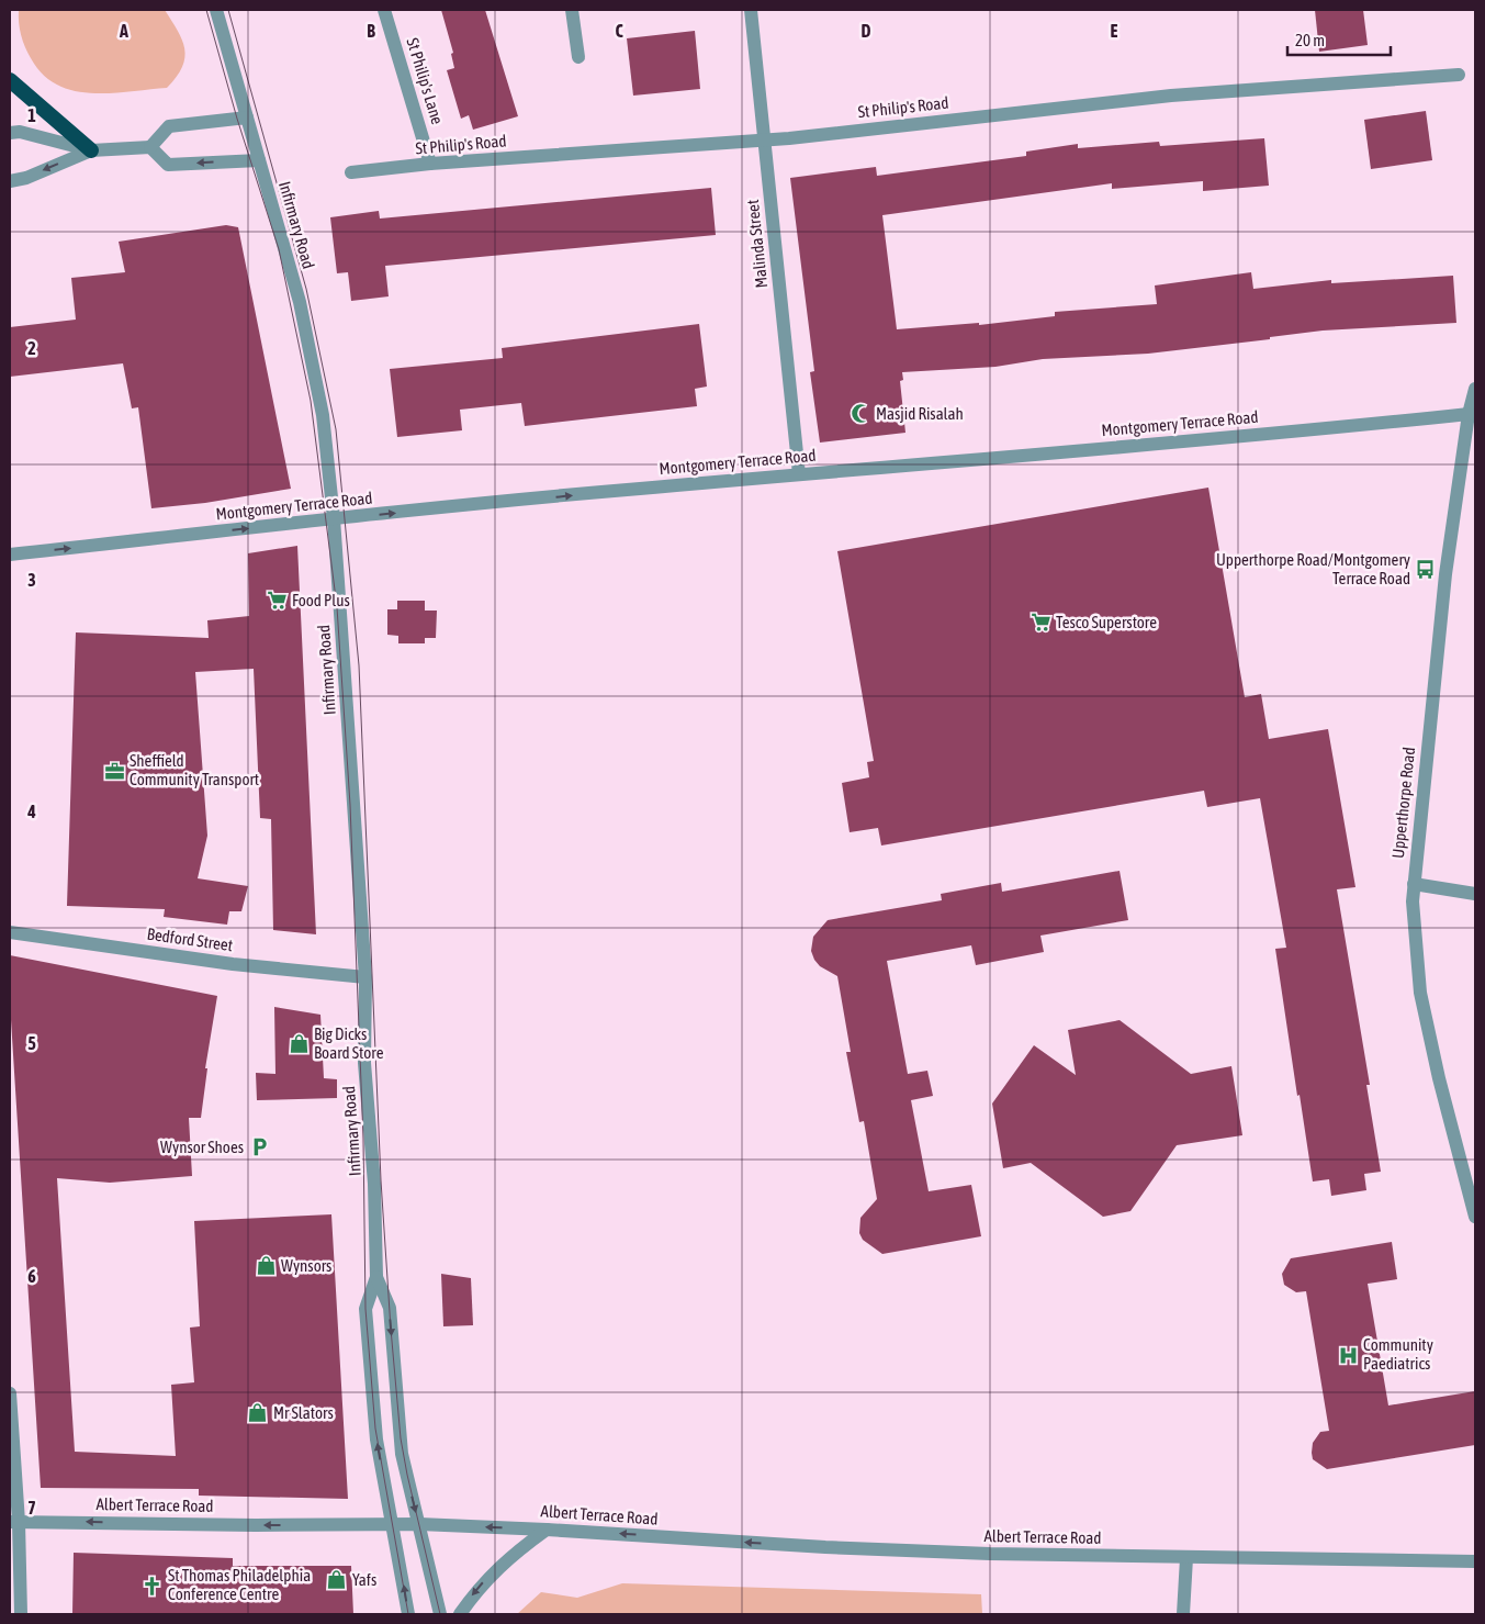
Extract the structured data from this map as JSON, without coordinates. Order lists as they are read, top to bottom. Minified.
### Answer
{"streets":{"street":["St Philip's Lane","St Philip's Road","Infirmary Road","Malinda Street","Montgomery Terrace Road","Upperthorpe Road","Bedford Street","Albert Terrace Road"]},"crossings":[["St Philip's Lane","St Philip's Road"],["St Philip's Road","Malinda Street"],["Infirmary Road","Montgomery Terrace Road"],["Infirmary Road","Bedford Street"],["Infirmary Road","Albert Terrace Road"],["Malinda Street","Montgomery Terrace Road"],["Montgomery Terrace Road","Upperthorpe Road"]],"one_way":["Montgomery Terrace Road","Albert Terrace Road"],"places":{"mosque":["Masjid Risalah"],"bus stop":["Upperthorpe Road/Montgomery Terrace Road"],"supermarket":["Food Plus","Tesco Superstore"],"office":["Sheffield Community Transport"],"shop":["Big Dicks Board Store","Wynsors","Mr Slators","Yafs"],"parking":["Wynsor Shoes"],"hospital":["Community Paediatrics"],"church":["St Thomas Philadelphia Conference Centre"]},"scale_bar":"20 m","grid":{"columns":["A","B","C","D","E"],"rows":["1","2","3","4","5","6","7"]}}
